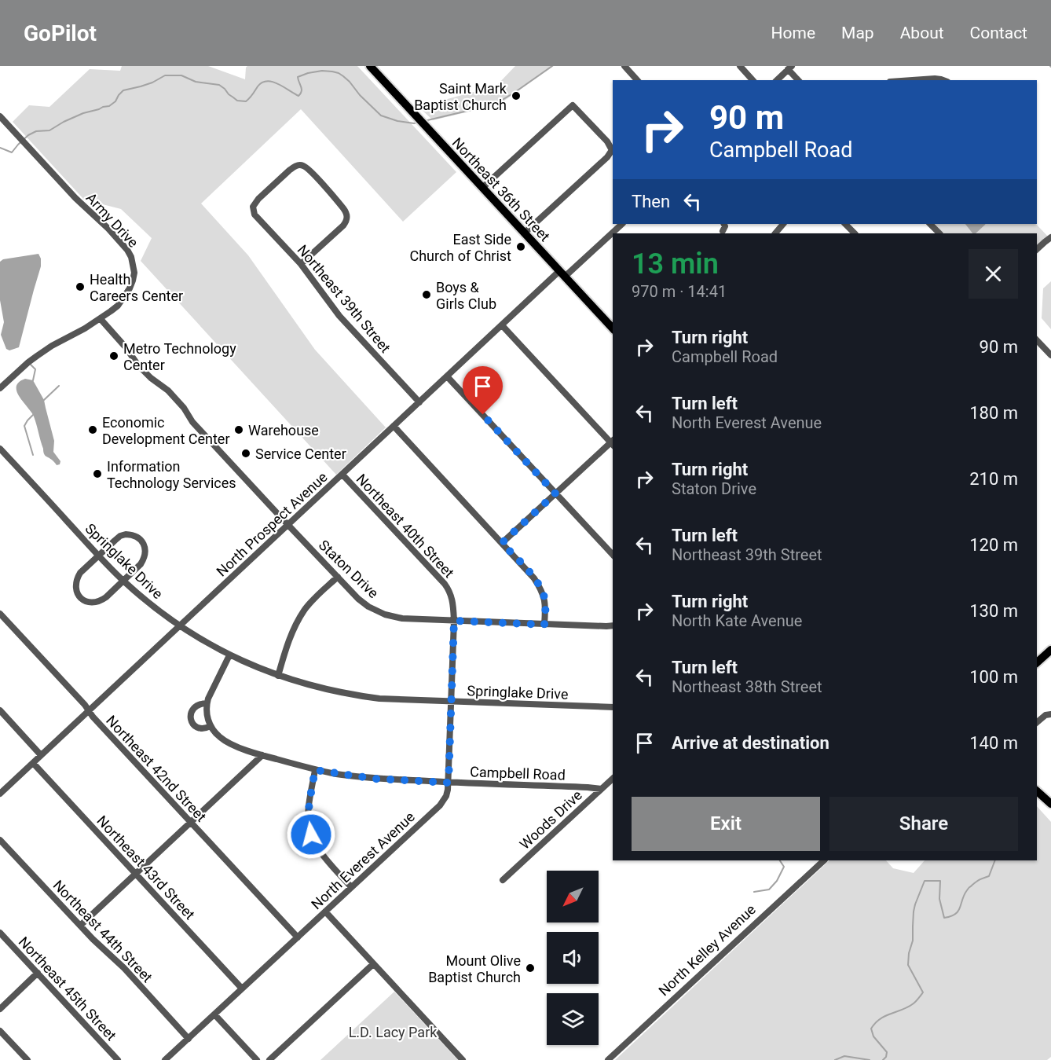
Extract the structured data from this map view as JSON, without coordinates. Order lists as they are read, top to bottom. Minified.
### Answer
{"streets":{"main road":["Northeast 36th Street"],"street":["Army Drive","Northeast 39th Street","North Prospect Avenue","Northeast 40th Street","Springlake Drive","Staton Drive","Northeast 42nd Street","Campbell Road","Woods Drive","North Everest Avenue","Northeast 43rd Street","Northeast 44th Street","North Kelley Avenue","Northeast 45th Street"]},"crossings":[["Northeast 36th Street","North Prospect Avenue"],["Army Drive","Staton Drive"],["Northeast 39th Street","North Prospect Avenue"],["North Prospect Avenue","Northeast 40th Street"],["North Prospect Avenue","Springlake Drive"],["North Prospect Avenue","Staton Drive"],["North Prospect Avenue","Northeast 42nd Street"],["North Prospect Avenue","Northeast 43rd Street"],["Northeast 40th Street","Staton Drive"],["Northeast 40th Street","North Everest Avenue"],["Springlake Drive","North Everest Avenue"],["Staton Drive","North Everest Avenue"],["Northeast 42nd Street","North Everest Avenue"],["Campbell Road","Woods Drive"],["Campbell Road","North Everest Avenue"],["North Everest Avenue","Northeast 43rd Street"],["North Everest Avenue","Northeast 44th Street"]],"parks":["L.D. Lacy Park"],"places":["Saint Mark Baptist Church","East Side Church of Christ","Health Careers Center","Boys & Girls Club","Metro Technology Center","Economic Development Center","Warehouse","Service Center","Information Technology Services","Mount Olive Baptist Church"],"north":"bottom left","page":{"header":"GoPilot","nav":["Home","Map","About","Contact"],"turn":["90 m","Campbell Road"],"then":"Then","heading":["13 min","970 m · 14:41"],"list":[{"name":"Turn right","note":"Campbell Road","value":"90 m"},{"name":"Turn left","note":"North Everest Avenue","value":"180 m"},{"name":"Turn right","note":"Staton Drive","value":"210 m"},{"name":"Turn left","note":"Northeast 39th Street","value":"120 m"},{"name":"Turn right","note":"North Kate Avenue","value":"130 m"},{"name":"Turn left","note":"Northeast 38th Street","value":"100 m"},{"name":"Arrive at destination","value":"140 m"}],"buttons":["Exit","Share"]}}
